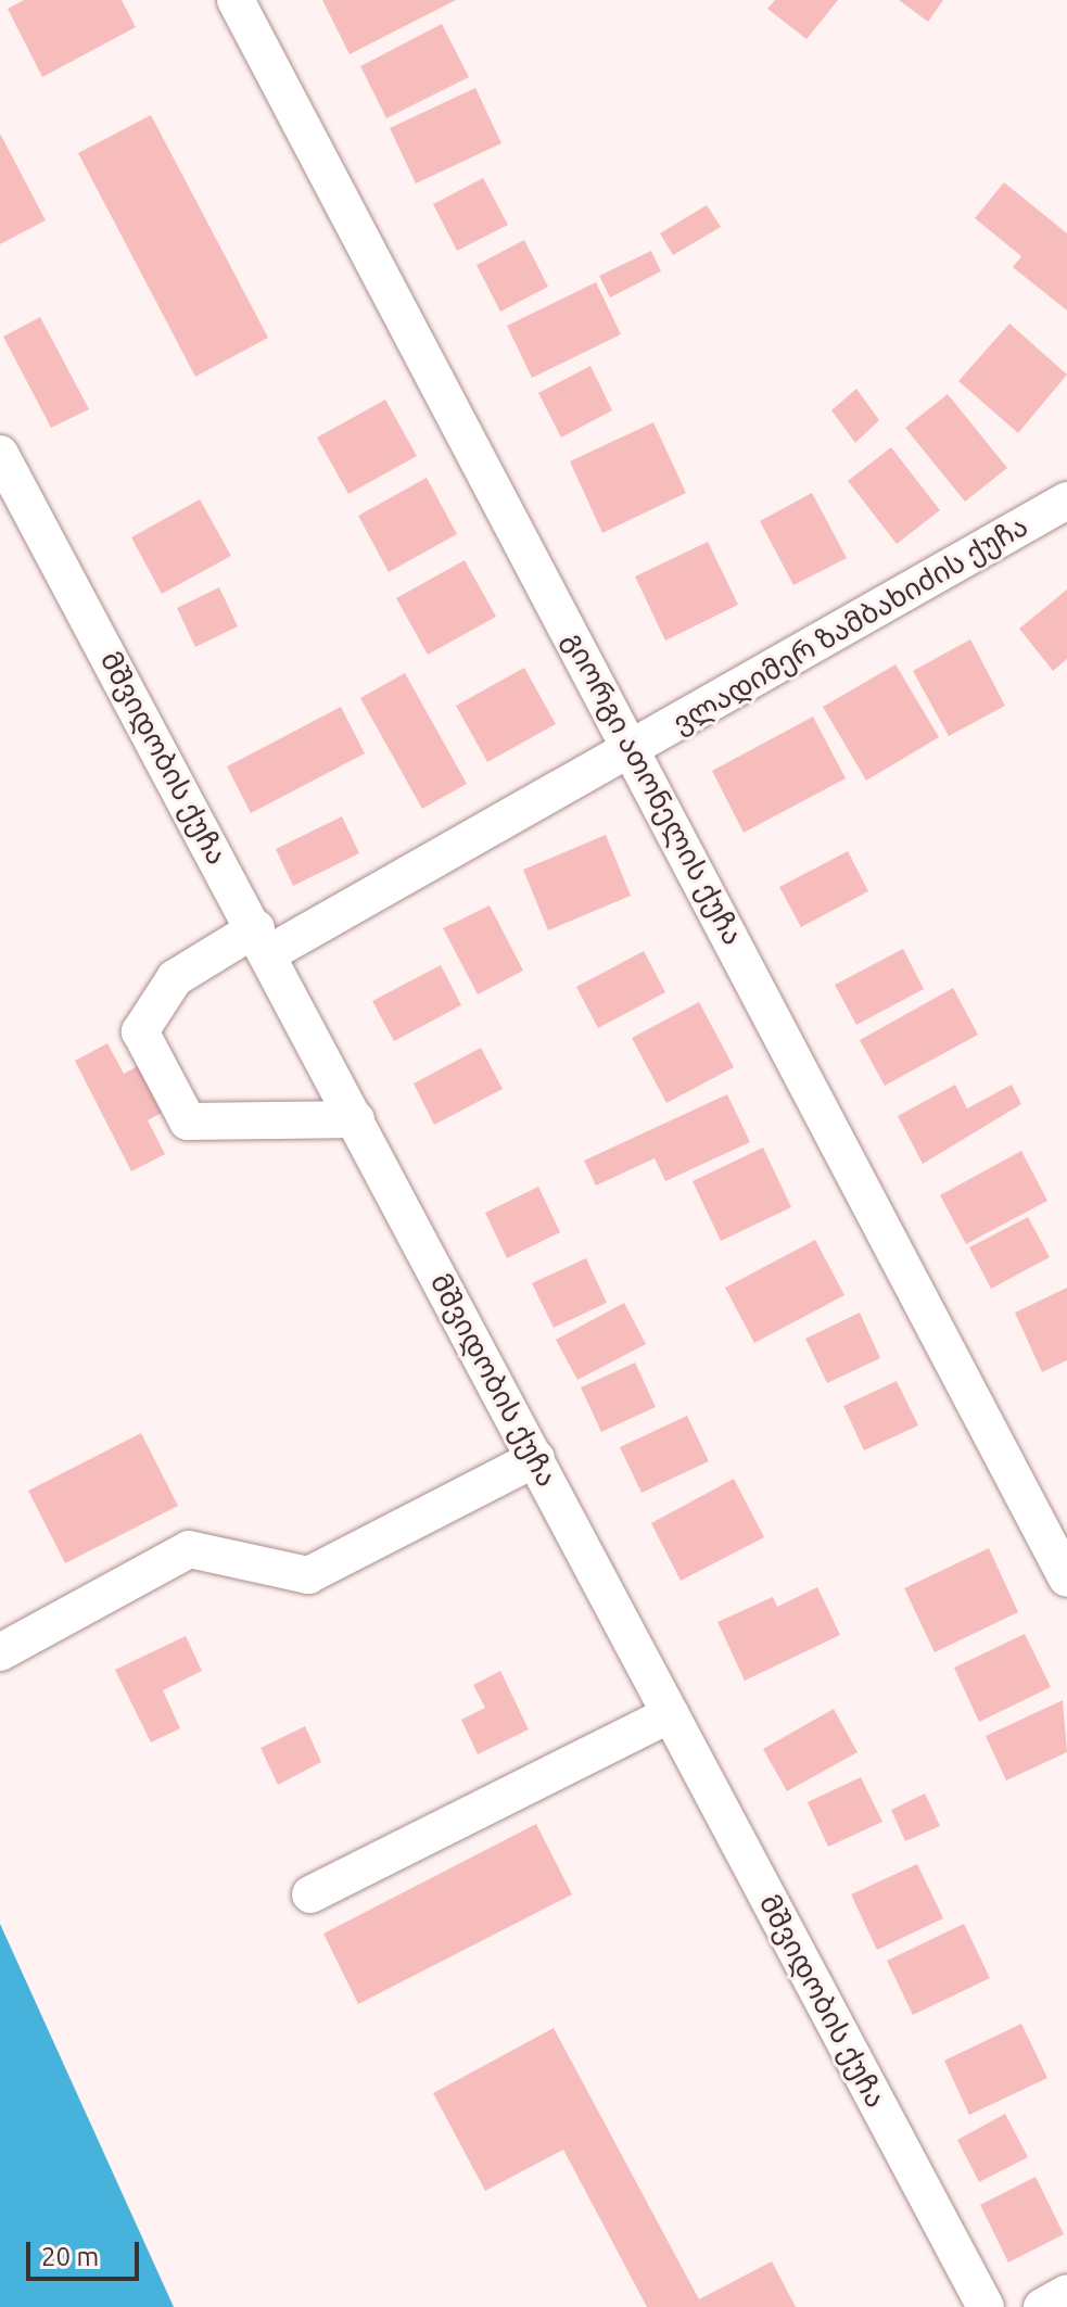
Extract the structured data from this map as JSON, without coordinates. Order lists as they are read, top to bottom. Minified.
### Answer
{"streets":{"street":["ვლადიმერ ზამბახიძის ქუჩა","მშვიდობის ქუჩა","გიორგი ათონელის ქუჩა"]},"crossings":[["ვლადიმერ ზამბახიძის ქუჩა","მშვიდობის ქუჩა"],["ვლადიმერ ზამბახიძის ქუჩა","გიორგი ათონელის ქუჩა"]],"scale_bar":"20 m"}
